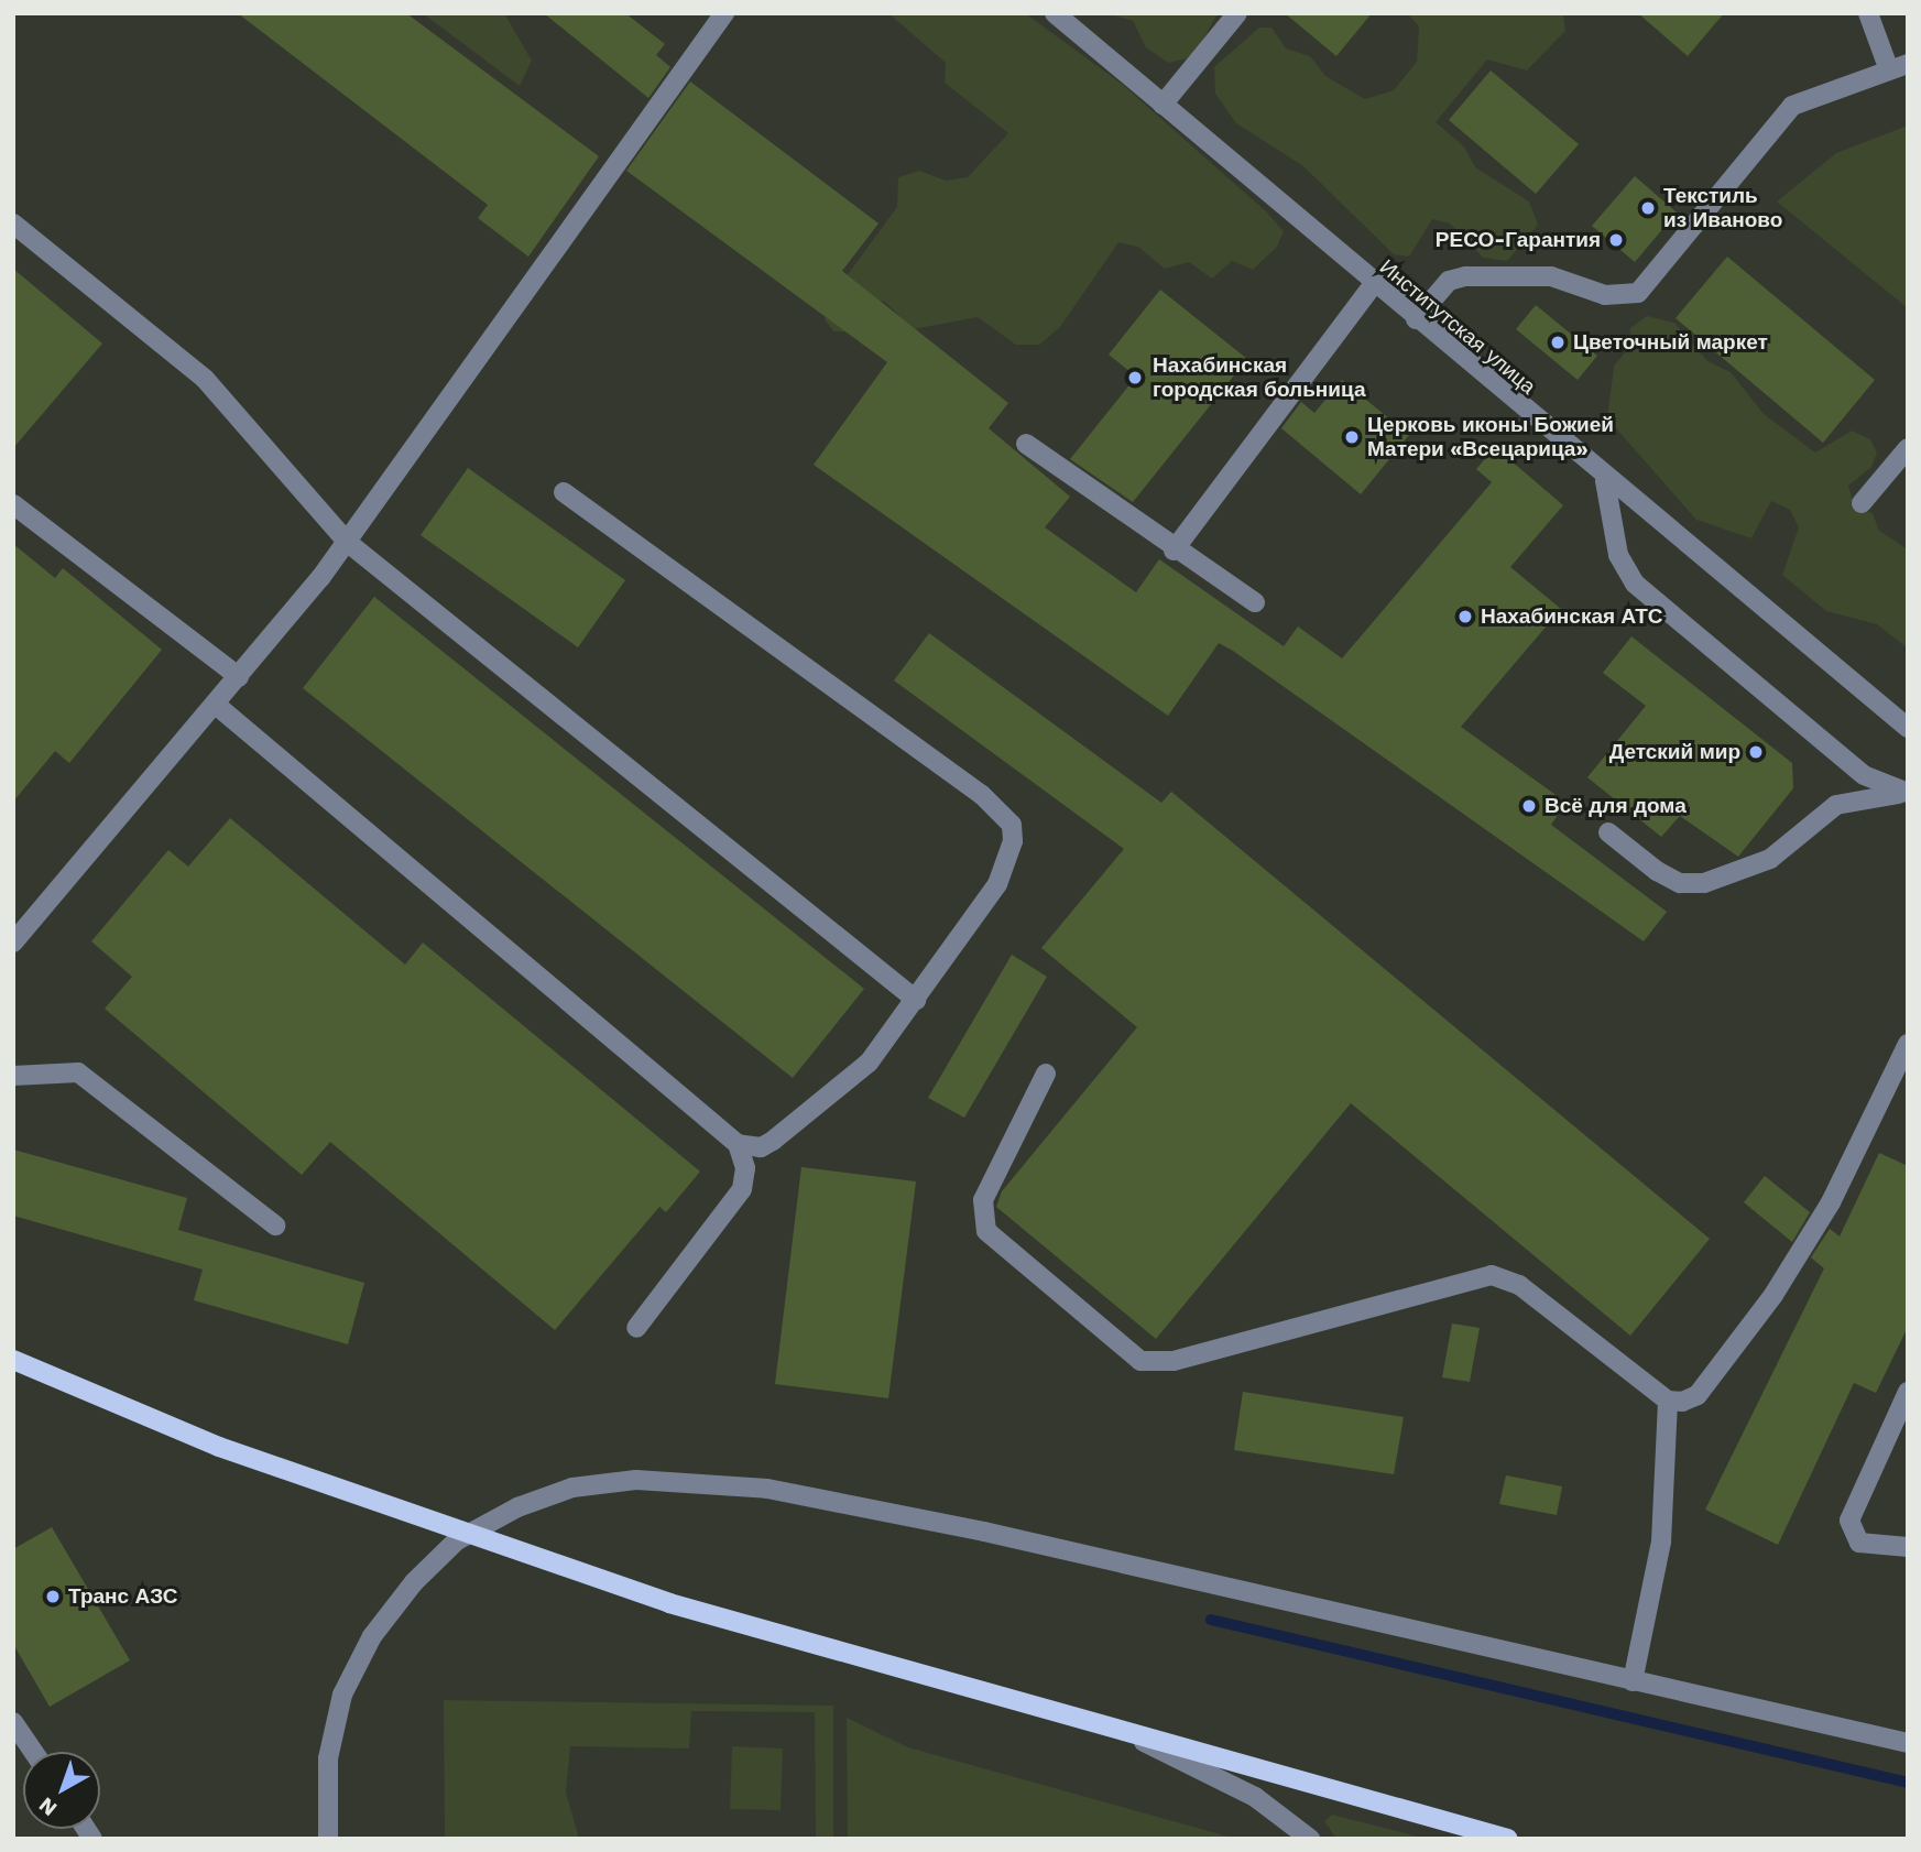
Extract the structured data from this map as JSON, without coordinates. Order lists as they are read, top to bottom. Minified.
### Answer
{"streets":{"street":["Институтская улица"]},"places":["Текстиль из Иваново","РЕСО-Гарантия","Цветочный маркет","Нахабинская городская больница","Церковь иконы Божией Матери «Всецарица»","Нахабинская АТС","Детский мир","Всё для дома","Транс АЗС"],"north":"bottom left"}
